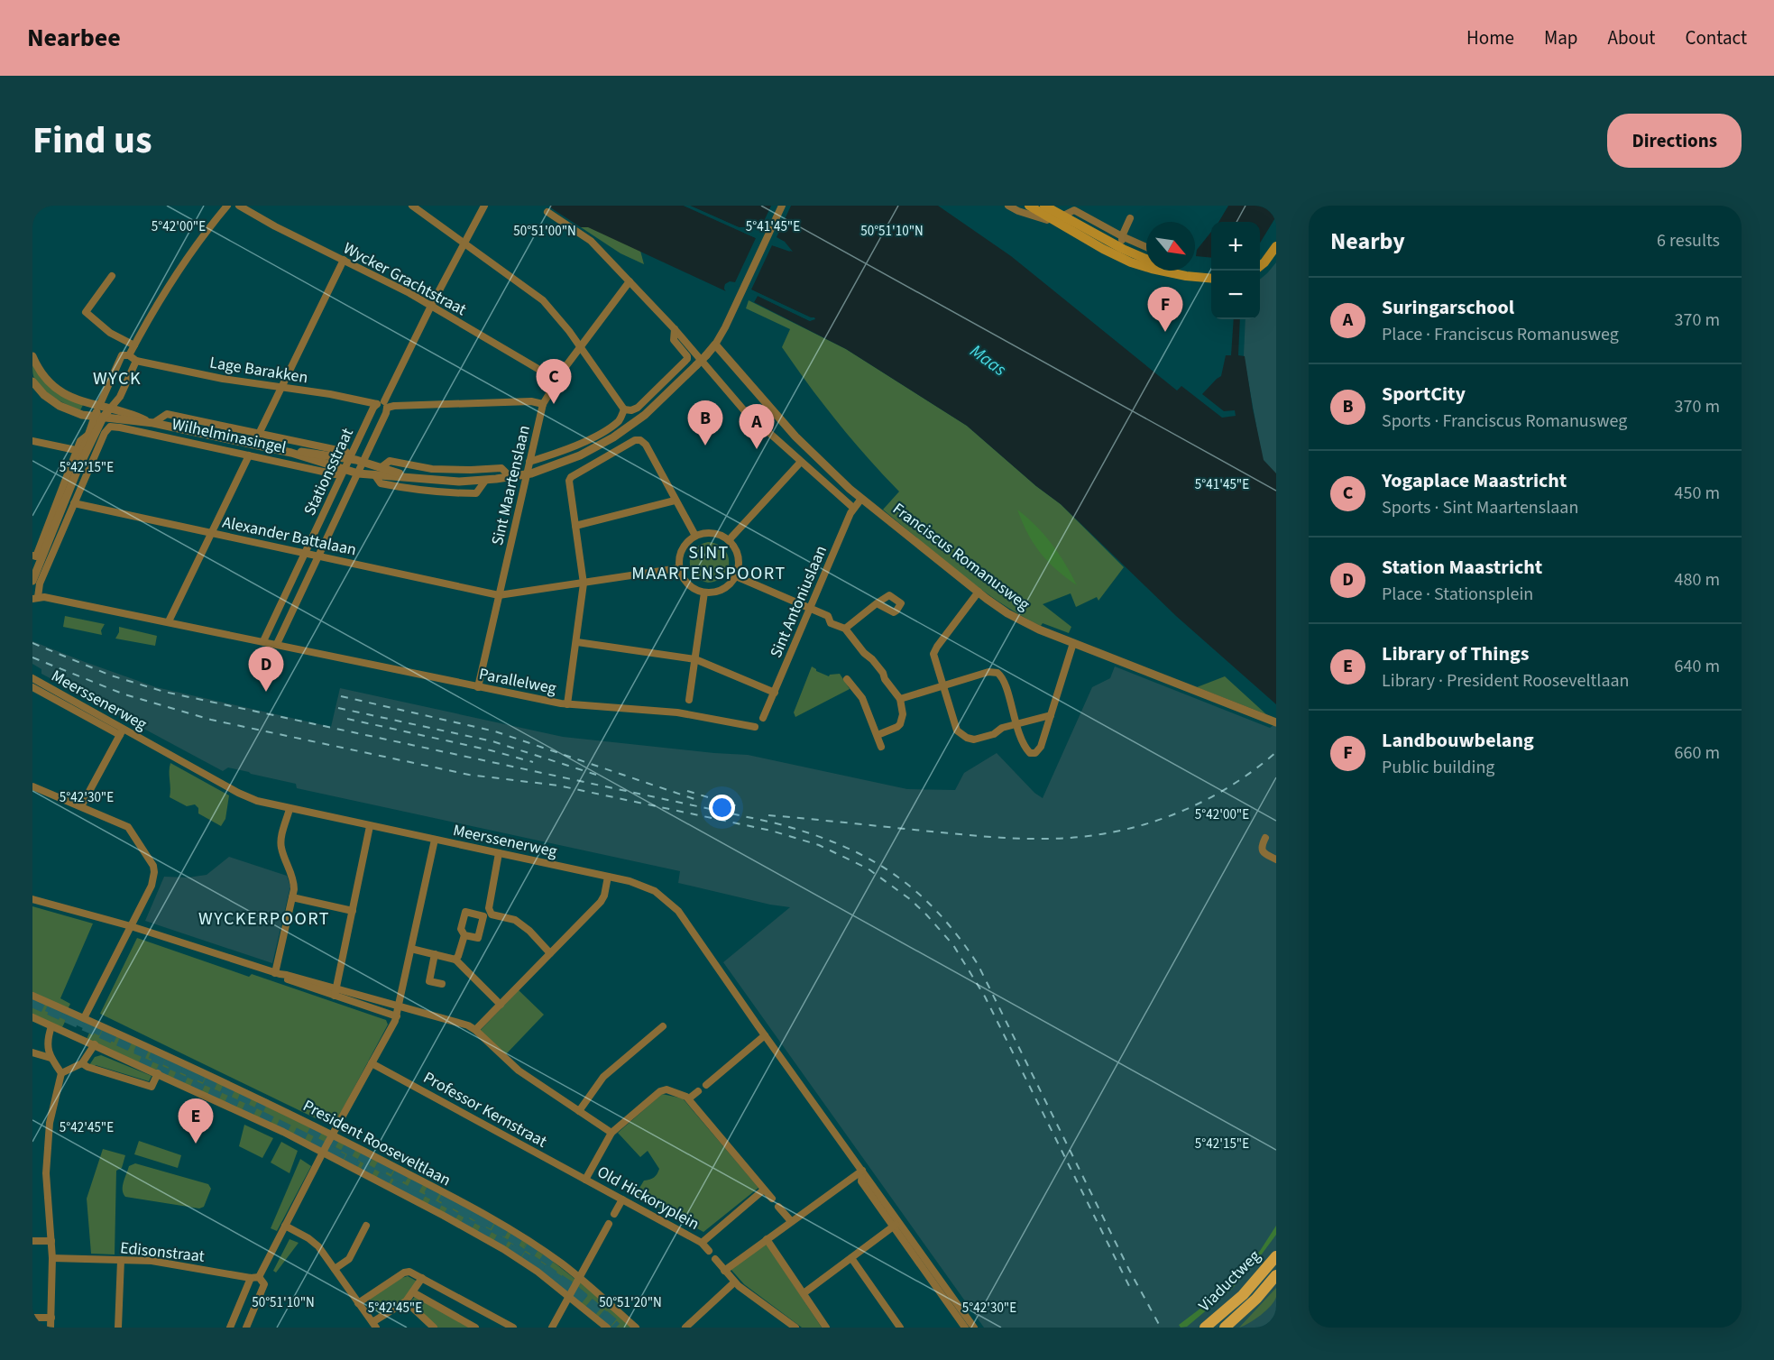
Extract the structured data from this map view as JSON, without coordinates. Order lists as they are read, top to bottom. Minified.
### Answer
{"streets":{"main road":["Viaductweg"],"street":["Wycker Grachtstraat","Lage Barakken","Wilhelminasingel","Stationsstraat","Sint Maartenslaan","Alexander Battalaan","Franciscus Romanusweg","Sint Antoniuslaan","Parallelweg","Meerssenerweg","Professor Kernstraat","President Rooseveltlaan","Old Hickoryplein","Edisonstraat"]},"crossings":[["Wycker Grachtstraat","Sint Maartenslaan"],["Lage Barakken","Stationsstraat"],["Lage Barakken","Sint Maartenslaan"],["Wilhelminasingel","Stationsstraat"],["Wilhelminasingel","Sint Maartenslaan"],["Wilhelminasingel","Alexander Battalaan"],["Wilhelminasingel","Franciscus Romanusweg"],["Stationsstraat","Alexander Battalaan"],["Stationsstraat","Parallelweg"],["Sint Maartenslaan","Alexander Battalaan"],["Sint Maartenslaan","Parallelweg"],["Franciscus Romanusweg","Sint Antoniuslaan"],["Professor Kernstraat","Old Hickoryplein"]],"districts":["WYCK","SINT MAARTENSPOORT","WYCKERPOORT"],"water":["Maas"],"north":"bottom right","page":{"header":"Nearbee","nav":["Home","Map","About","Contact"],"title":"Find us","buttons":"Directions","heading":["Nearby","6 results"],"map_buttons":["+","−"],"list":[{"mark":"A","name":"Suringarschool","note":"Place · Franciscus Romanusweg","value":"370 m"},{"mark":"B","name":"SportCity","note":"Sports · Franciscus Romanusweg","value":"370 m"},{"mark":"C","name":"Yogaplace Maastricht","note":"Sports · Sint Maartenslaan","value":"450 m"},{"mark":"D","name":"Station Maastricht","note":"Place · Stationsplein","value":"480 m"},{"mark":"E","name":"Library of Things","note":"Library · President Rooseveltlaan","value":"640 m"},{"mark":"F","name":"Landbouwbelang","note":"Public building","value":"660 m"}],"pins":["F","C","B","A","D","E"]},"coordinates":["5°42'00\"E","5°41'45\"E","50°51'00\"N","50°51'10\"N","5°42'15\"E","5°42'30\"E","5°42'45\"E","50°51'20\"N"]}
